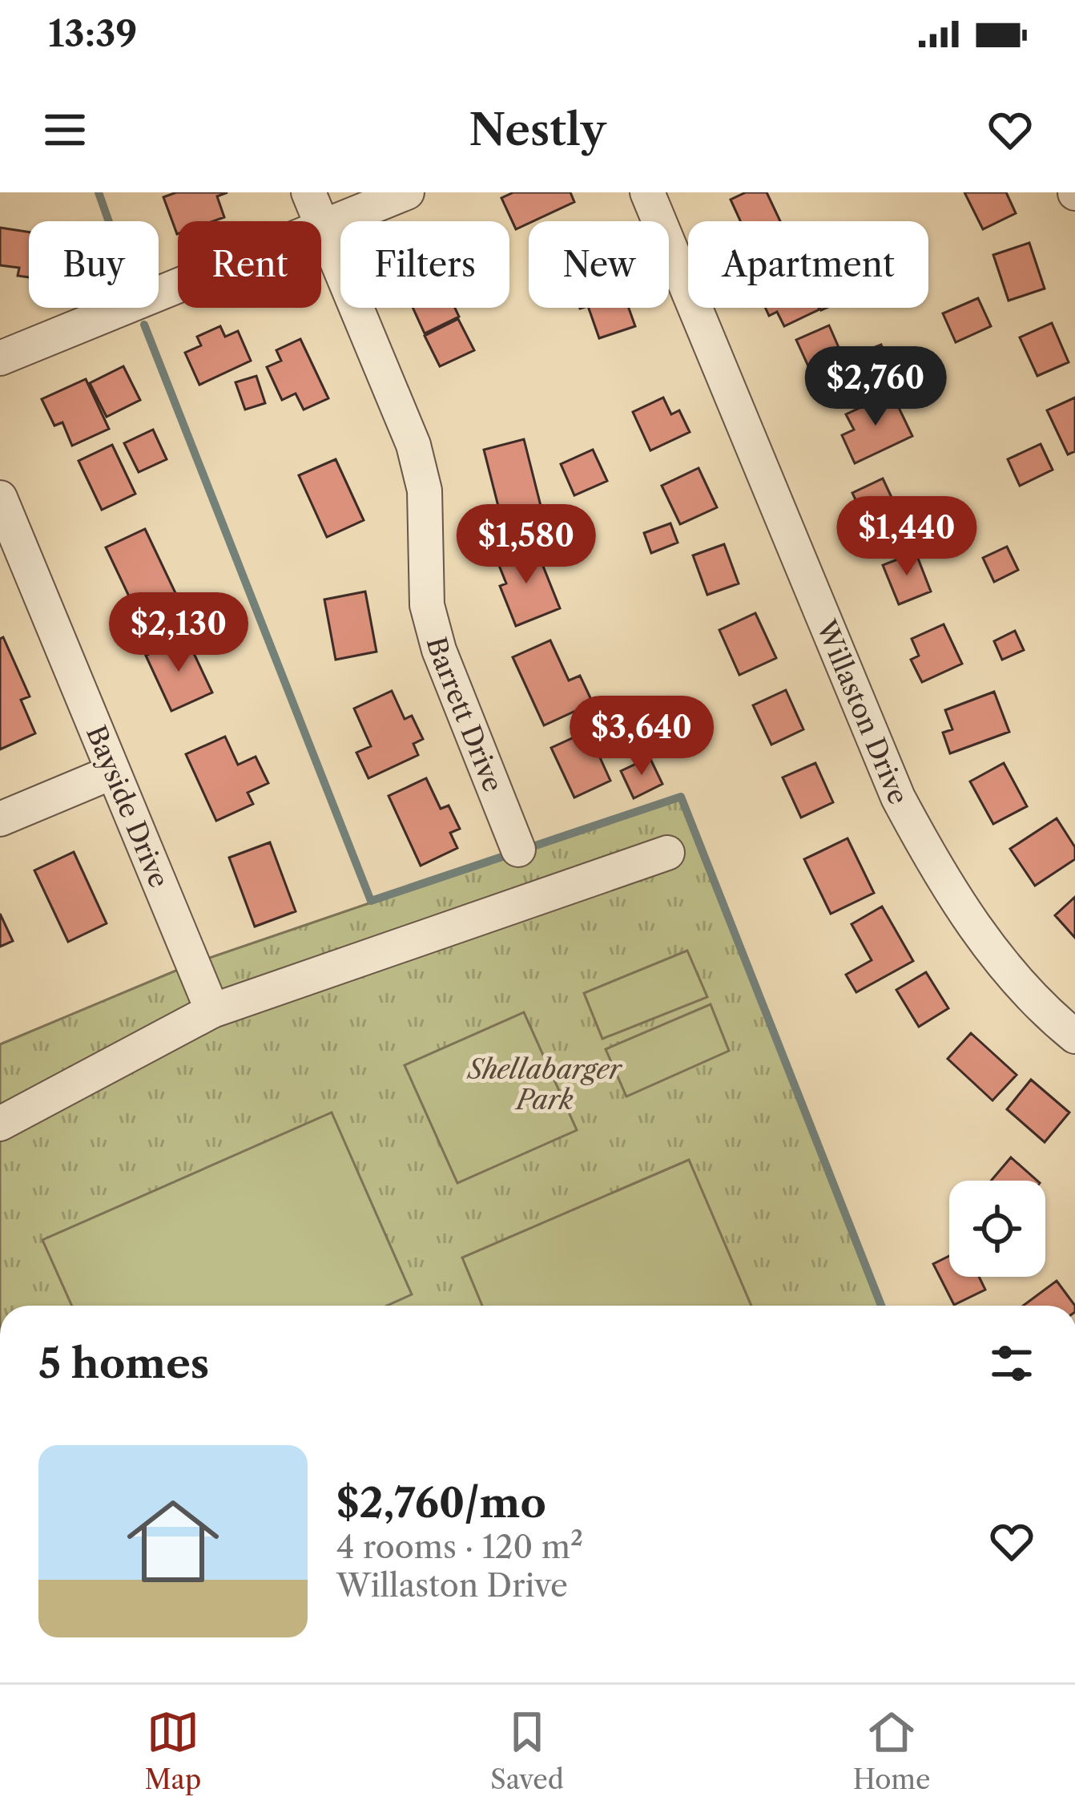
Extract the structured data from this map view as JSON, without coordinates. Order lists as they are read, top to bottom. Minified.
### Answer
{"streets":{"street":["Willaston Drive","Barrett Drive","Bayside Drive"]},"parks":["Shellabarger Park"],"page":{"status":"13:39","header":"Nestly","chip":["Buy","Rent","Filters","New","Apartment"],"price":["$2,760","$1,440","$1,580","$2,130","$3,640"],"heading":"5 homes","list":[{"name":"$2,760/mo","note":"4 rooms · 120 m² · Willaston Drive"}],"tabs":["Map","Saved","Home"]}}
